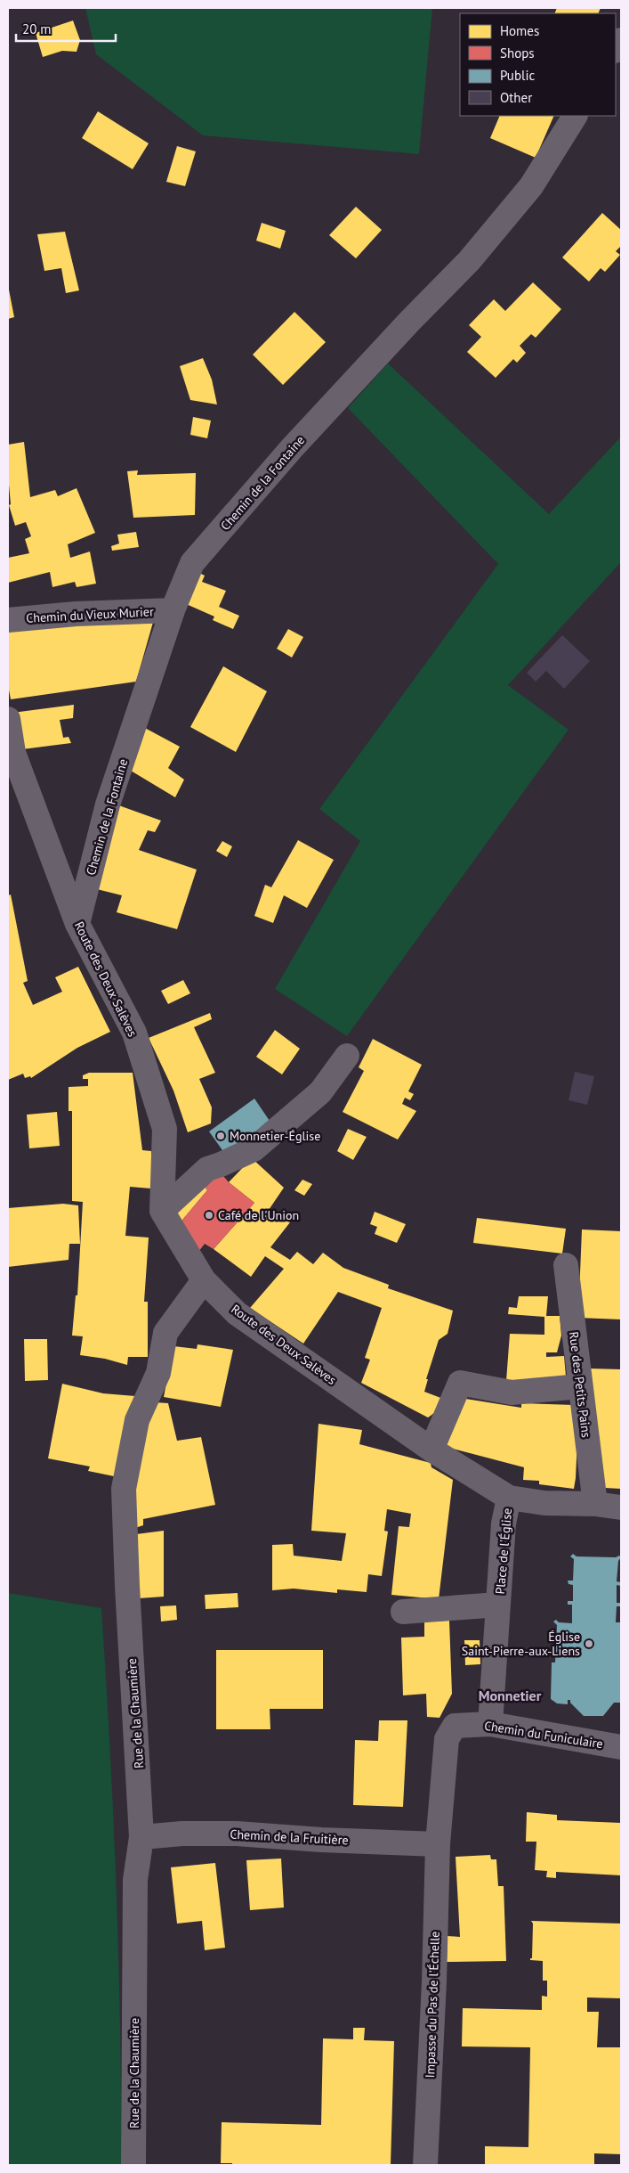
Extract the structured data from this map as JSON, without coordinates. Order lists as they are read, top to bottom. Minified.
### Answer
{"streets":{"street":["Chemin de la Fontaine","Chemin du Vieux Murier","Route des Deux Salèves","Rue des Petits Pains","Place de l'Église","Rue de la Chaumière","Chemin du Funiculaire","Chemin de la Fruitière","Impasse du Pas de l'Échelle"]},"crossings":[["Chemin de la Fontaine","Chemin du Vieux Murier"],["Chemin de la Fontaine","Route des Deux Salèves"],["Route des Deux Salèves","Rue des Petits Pains"],["Route des Deux Salèves","Place de l'Église"],["Route des Deux Salèves","Rue de la Chaumière"],["Place de l'Église","Chemin du Funiculaire"],["Rue de la Chaumière","Chemin de la Fruitière"],["Chemin du Funiculaire","Impasse du Pas de l'Échelle"],["Chemin de la Fruitière","Impasse du Pas de l'Échelle"]],"districts":["Monnetier"],"places":["Monnetier-Église","Café de l'Union","Église Saint-Pierre-aux-Liens"],"legend":["Homes","Shops","Public","Other"],"scale_bar":"20 m"}
